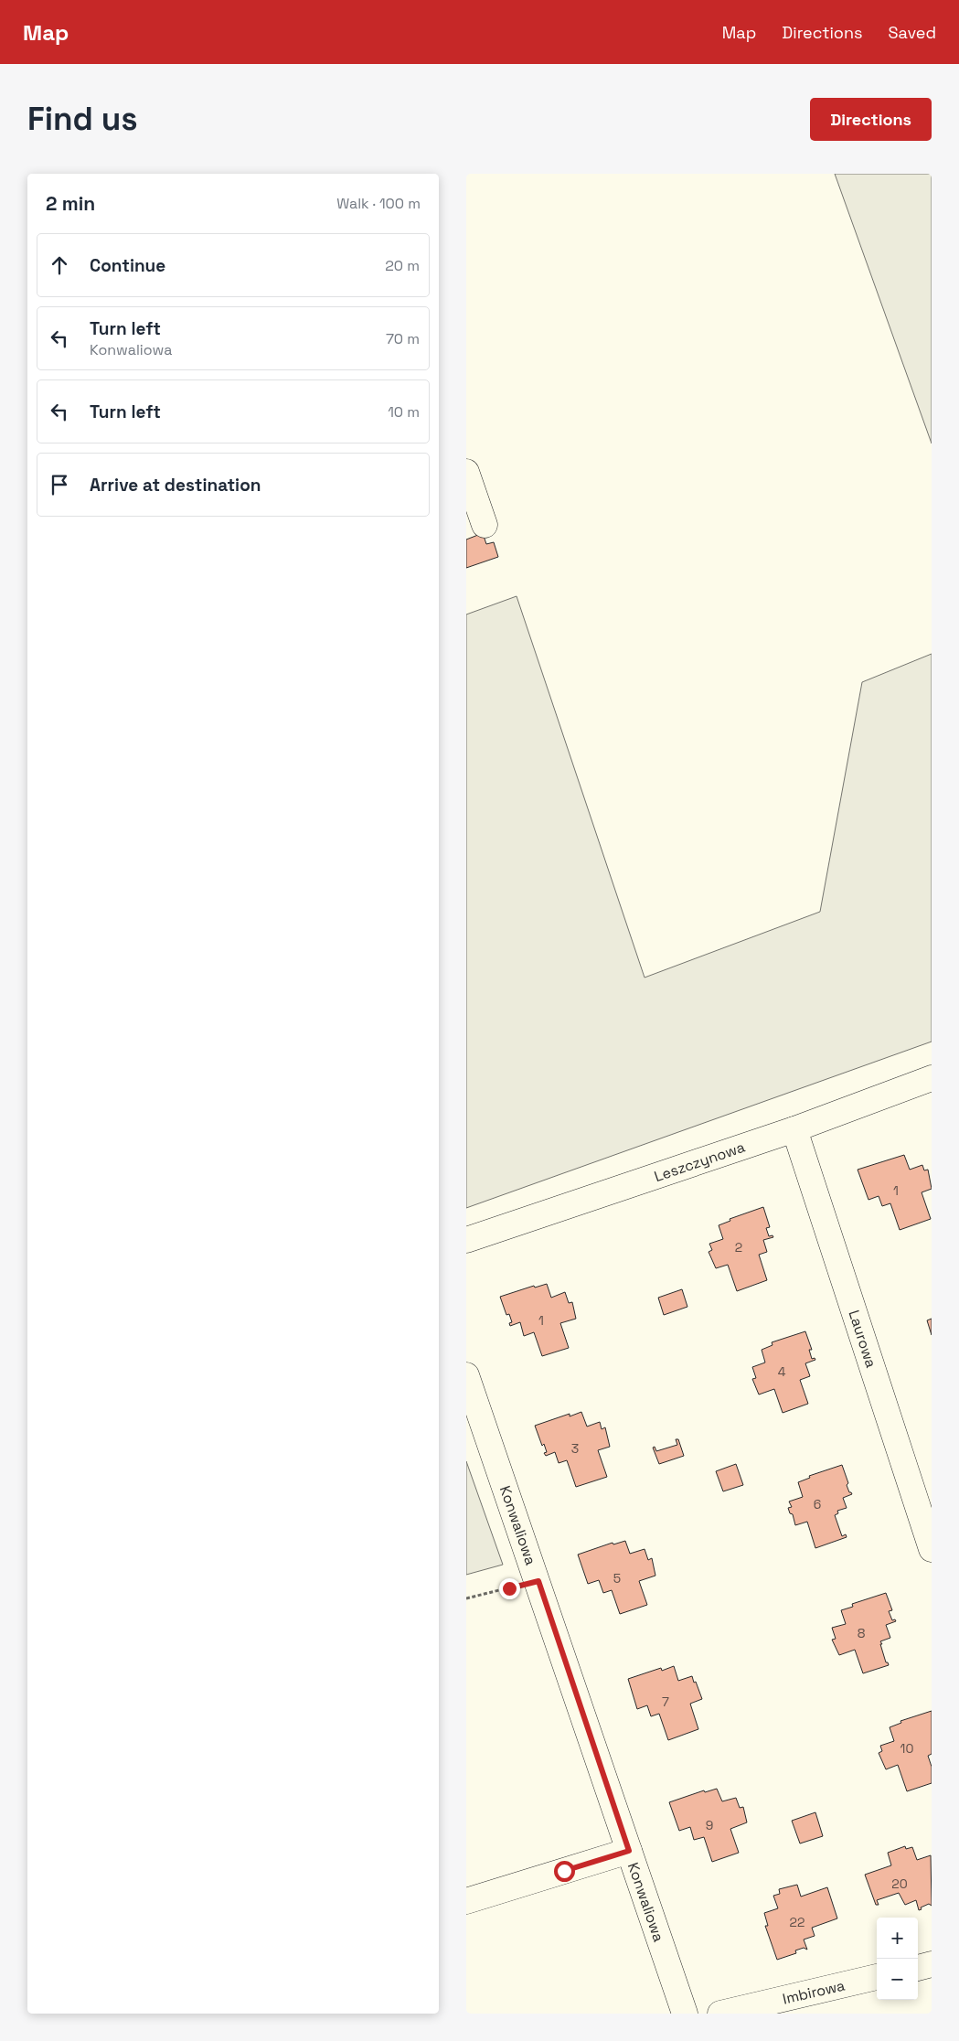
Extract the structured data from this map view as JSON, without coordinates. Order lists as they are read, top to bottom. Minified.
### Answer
{"streets":{"street":["Leszczynowa","Laurowa","Konwaliowa","Imbirowa"]},"crossings":[["Leszczynowa","Laurowa"]],"house_numbers":["1","2","1","4","3","6","5","8","7","10","9","20","22"],"page":{"header":"Map","nav":["Map","Directions","Saved"],"buttons":"Directions","title":"Find us","heading":["2 min","Walk · 100 m"],"list":[["Continue","20 m"],["Turn left","Konwaliowa","70 m"],["Turn left","10 m"],"Arrive at destination"],"map_buttons":["+","−"]}}
